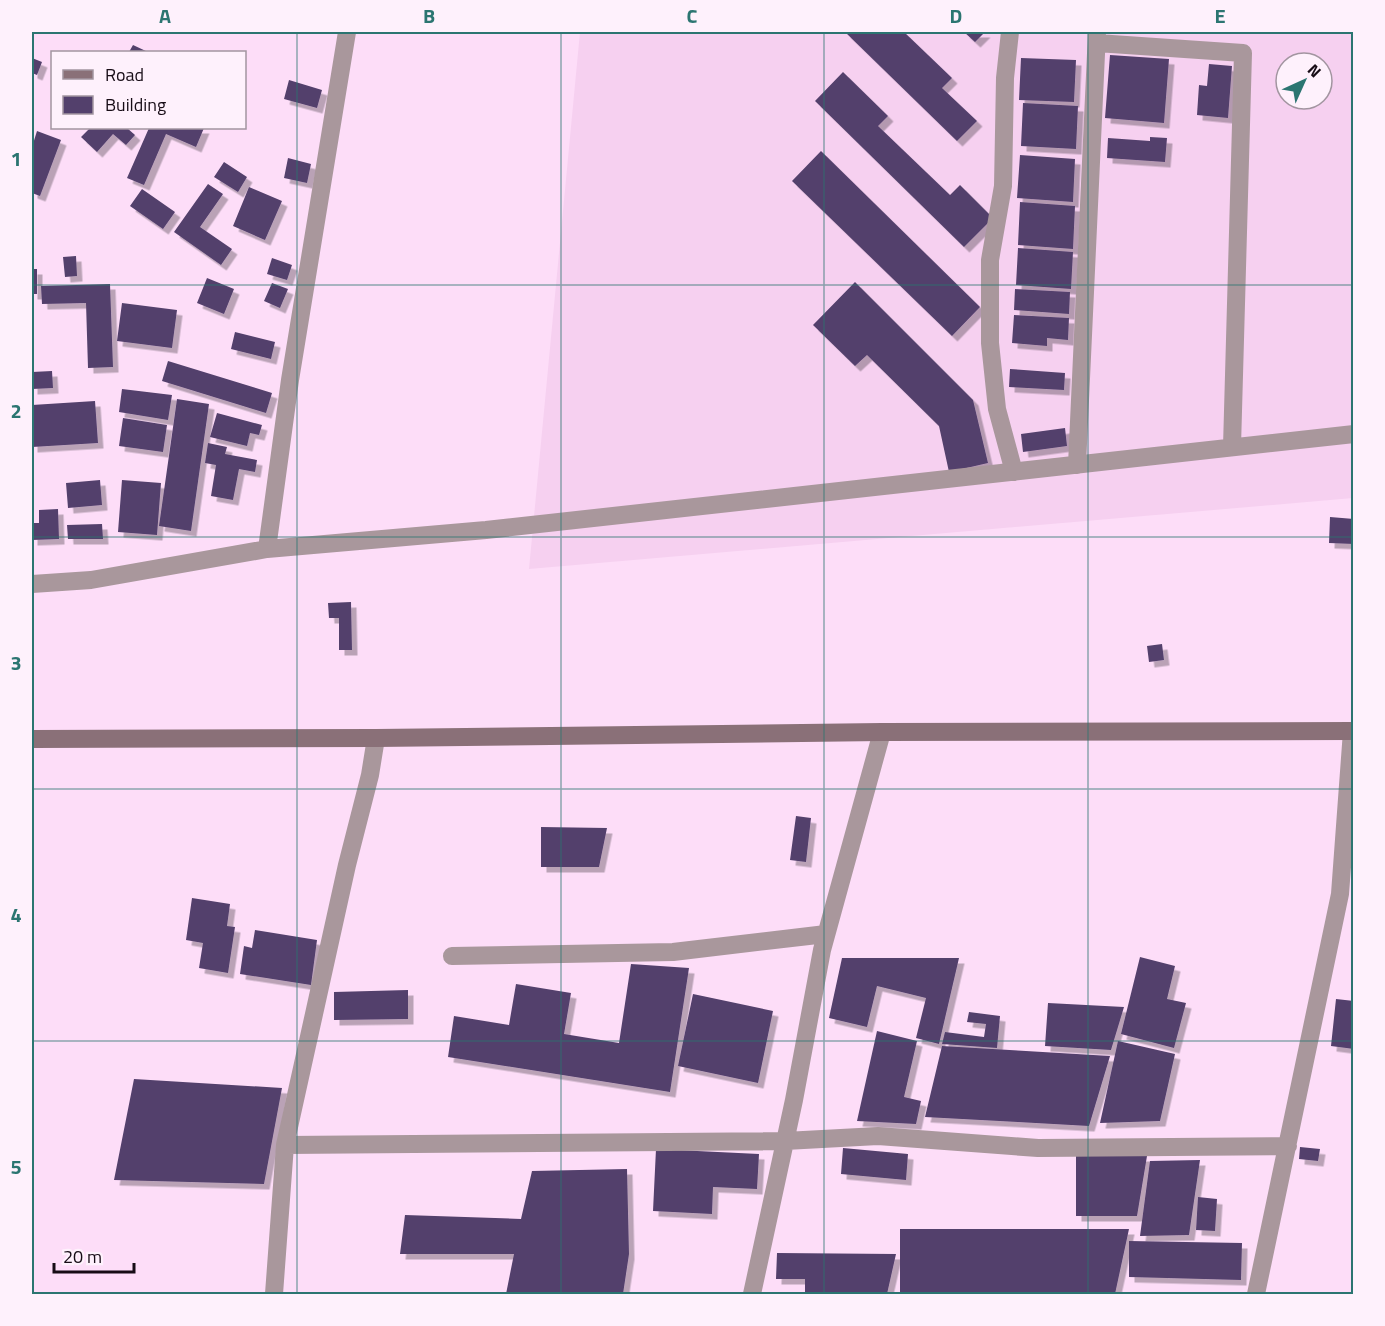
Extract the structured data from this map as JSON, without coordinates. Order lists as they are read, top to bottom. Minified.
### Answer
{"legend":["Road","Building"],"scale_bar":"20 m","north":"top right","grid":{"columns":["A","B","C","D","E"],"rows":["1","2","3","4","5"]}}
